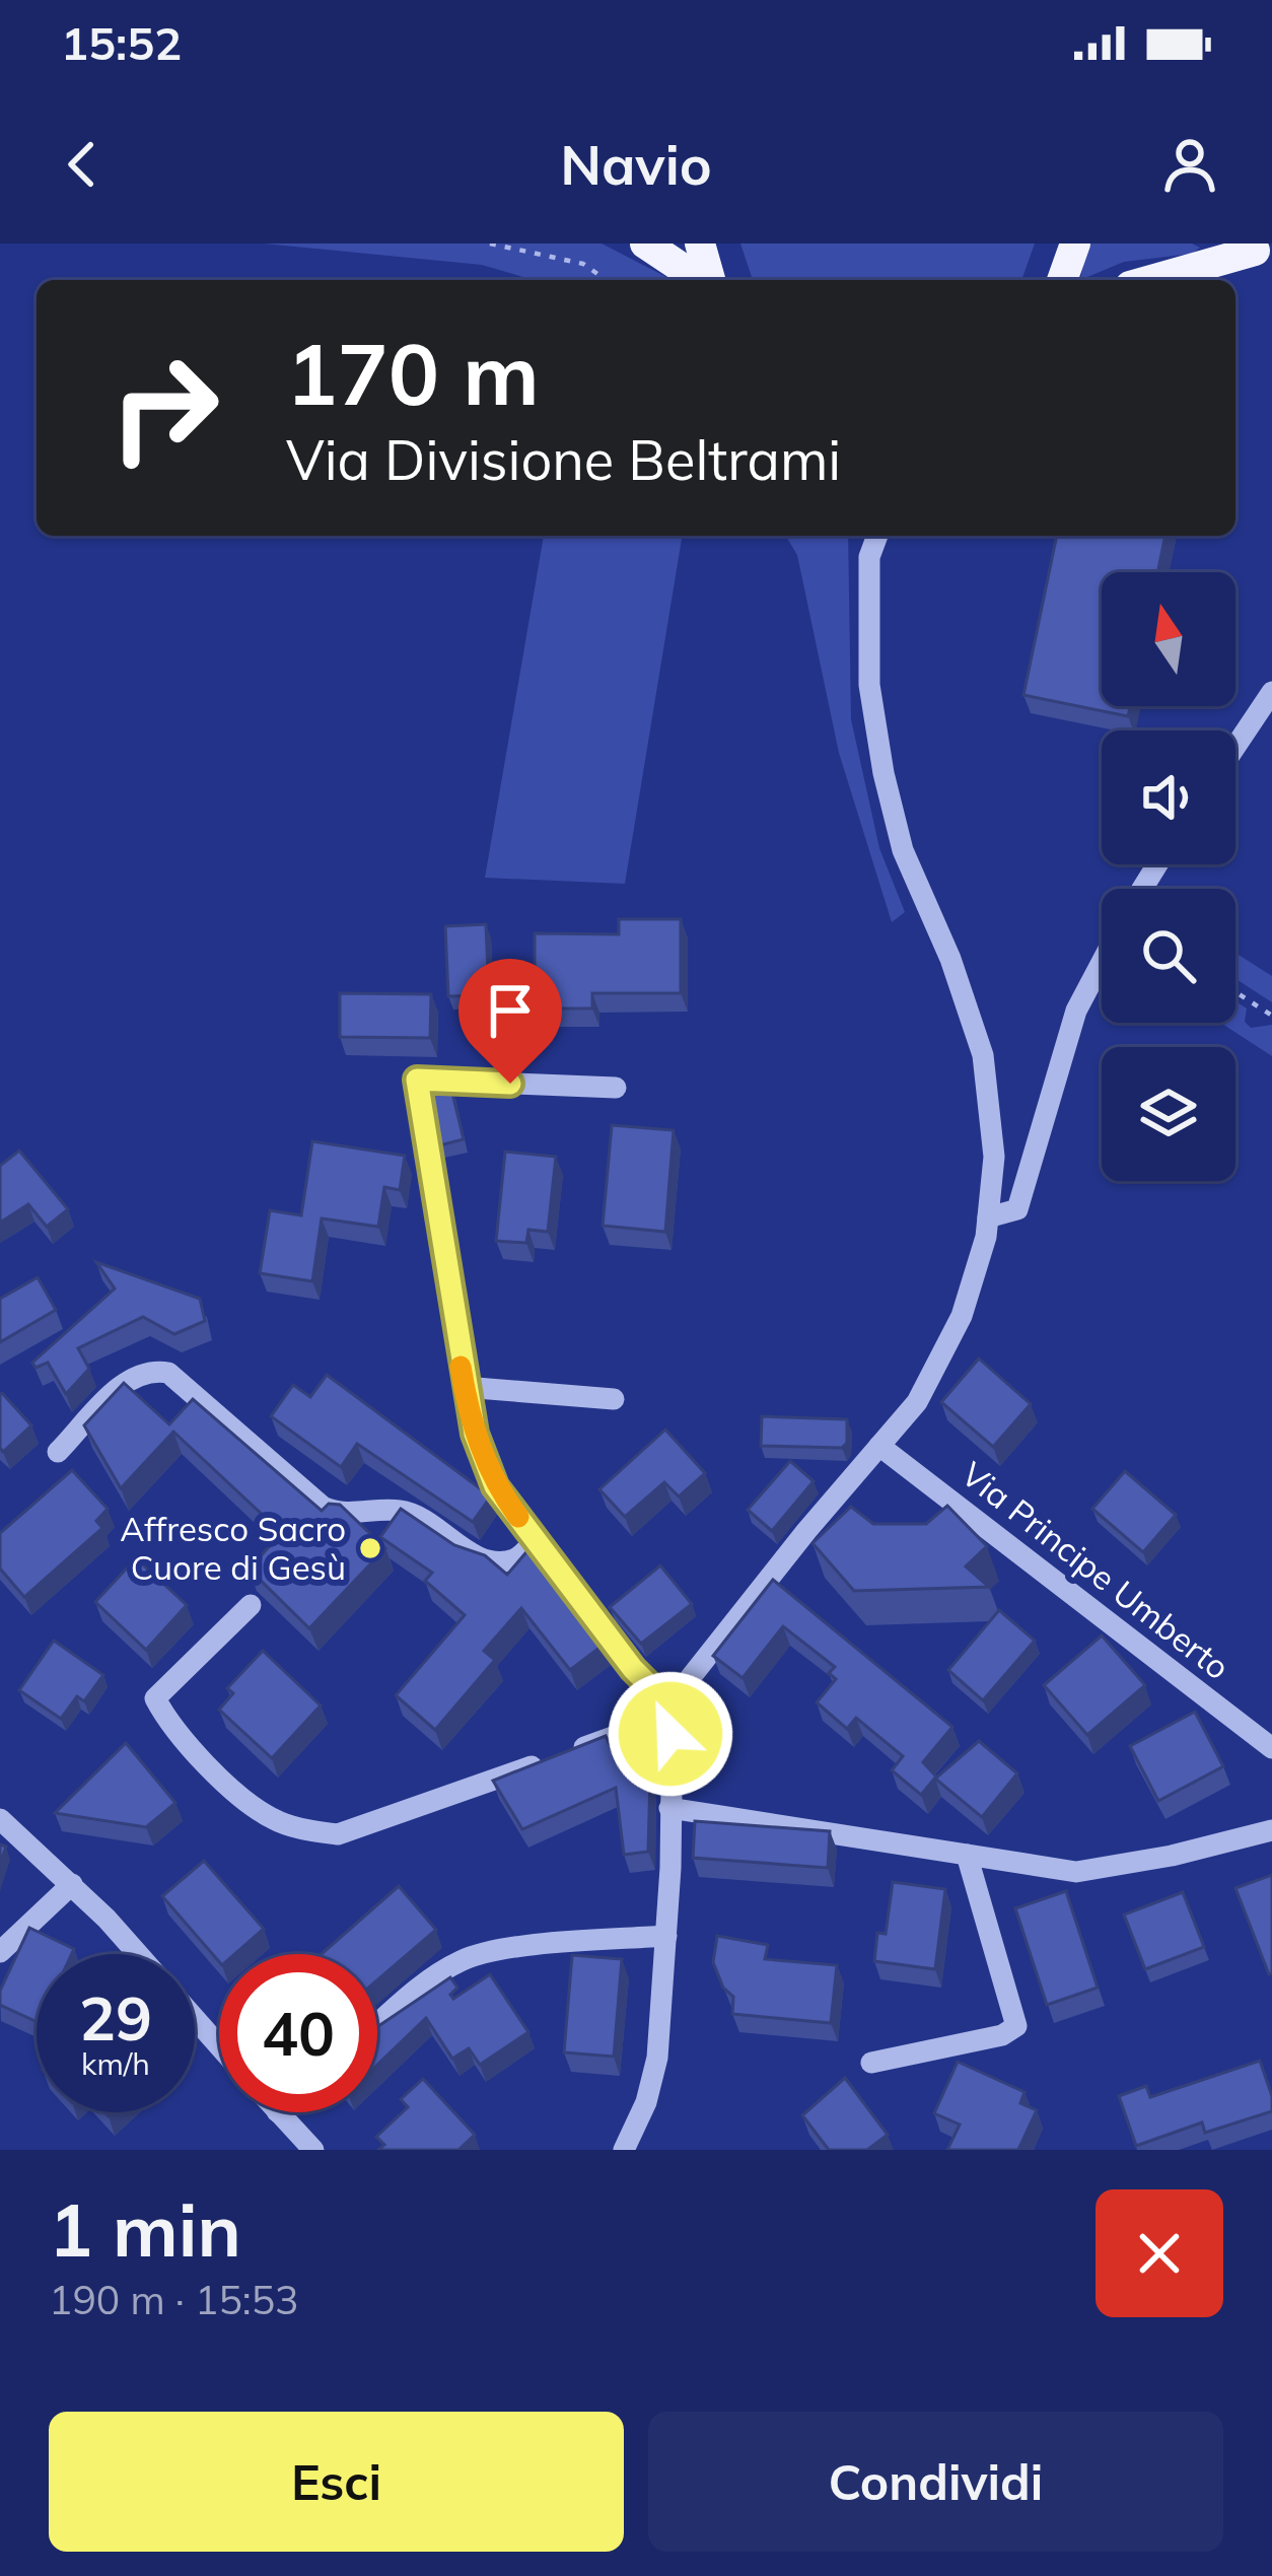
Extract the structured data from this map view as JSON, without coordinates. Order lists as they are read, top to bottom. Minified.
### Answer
{"streets":{"street":["Via Principe Umberto"]},"places":["Affresco Sacro Cuore di Gesù"],"north":"top","page":{"status":"15:52","header":"Navio","turn":["170 m","Via Divisione Beltrami"],"speed":"29 km/h","limit":"40","heading":["1 min","190 m · 15:53"],"buttons":["Esci","Condividi"]}}
